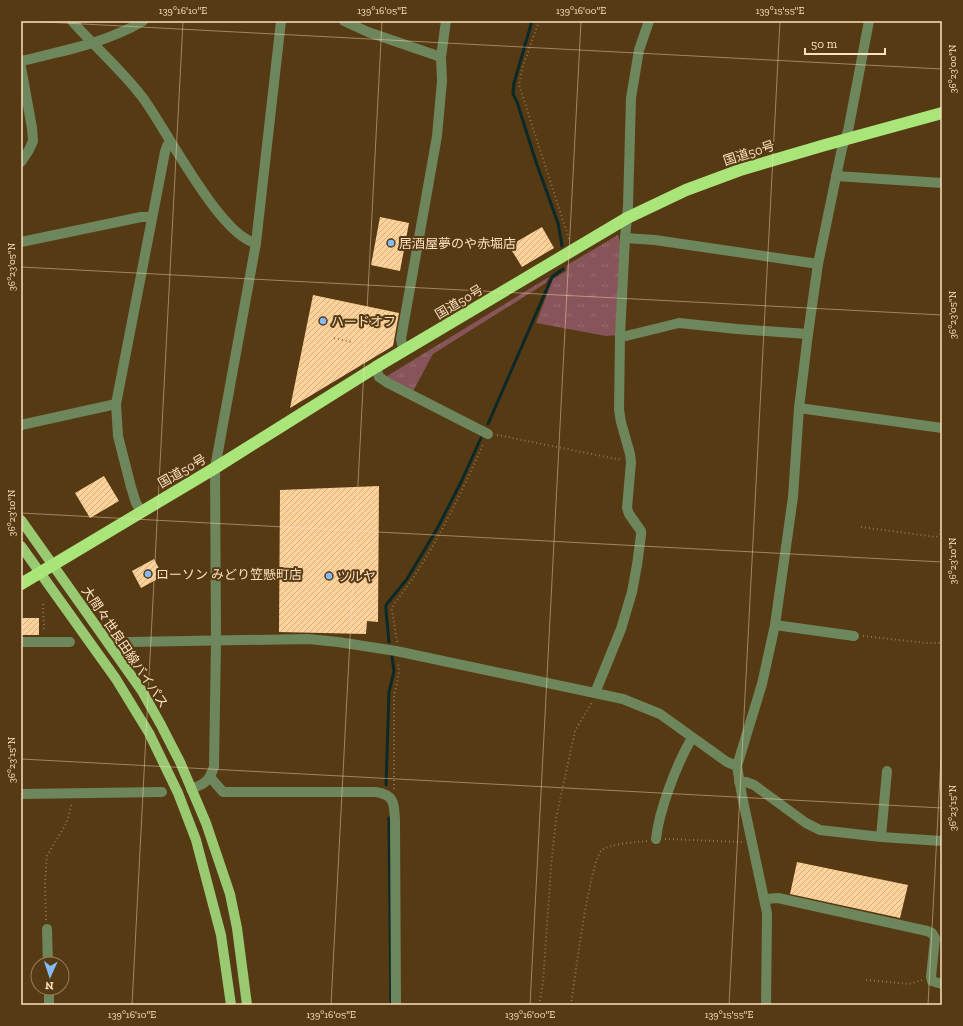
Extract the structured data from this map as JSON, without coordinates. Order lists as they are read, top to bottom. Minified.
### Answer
{"streets":{"highway":["国道50号"],"main road":["大間々世良田線バイパス"]},"crossings":[["国道50号","大間々世良田線バイパス"]],"places":["居酒屋夢のや赤堀店","ハードオフ","ローソン みどり笠懸町店","ツルヤ"],"scale_bar":"50 m","north":"bottom","coordinates":["139°16'10\"E","139°16'05\"E","139°16'00\"E","139°15'55\"E","36°23'00\"N","36°23'05\"N","36°23'10\"N","36°23'15\"N"]}
